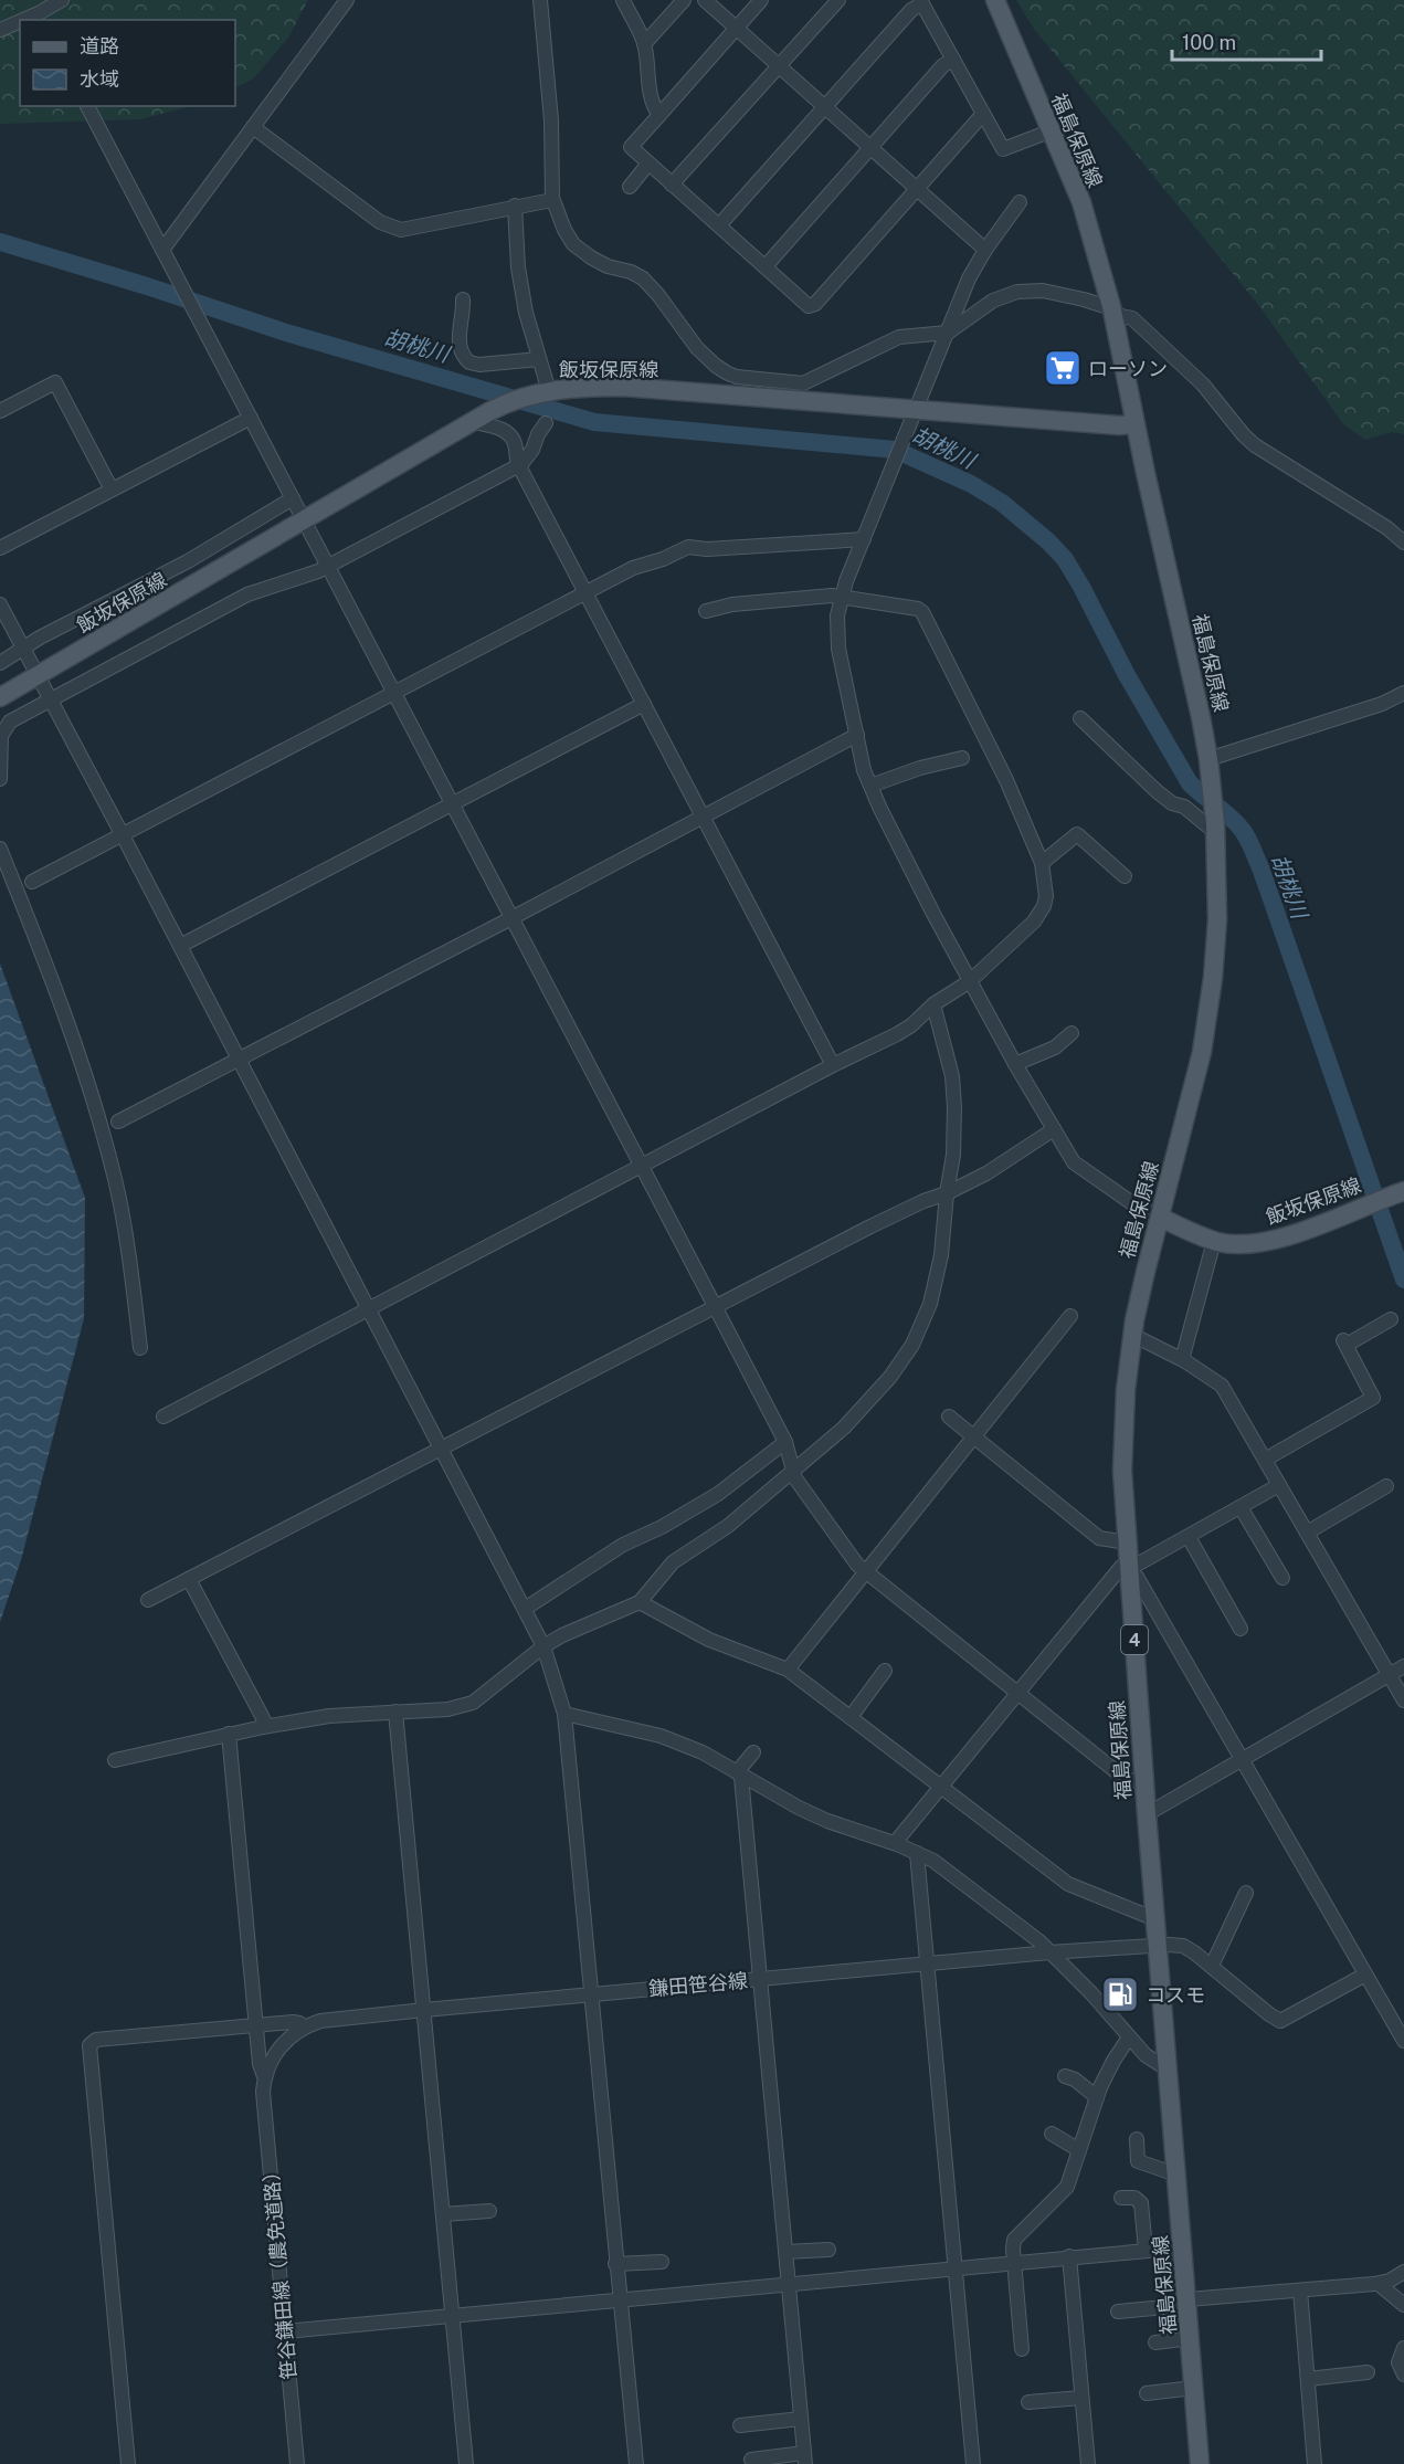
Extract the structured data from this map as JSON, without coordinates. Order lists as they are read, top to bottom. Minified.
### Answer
{"streets":{"main road":["福島保原線","飯坂保原線","4"],"street":["鎌田笹谷線","笹谷鎌田線（農免道路）"]},"crossings":[["福島保原線","飯坂保原線"],["福島保原線","鎌田笹谷線"],["鎌田笹谷線","笹谷鎌田線（農免道路）"]],"water":["胡桃川"],"places":{"supermarket":["ローソン"],"fuel station":["コスモ"]},"legend":["道路","水域"],"scale_bar":"100 m"}
